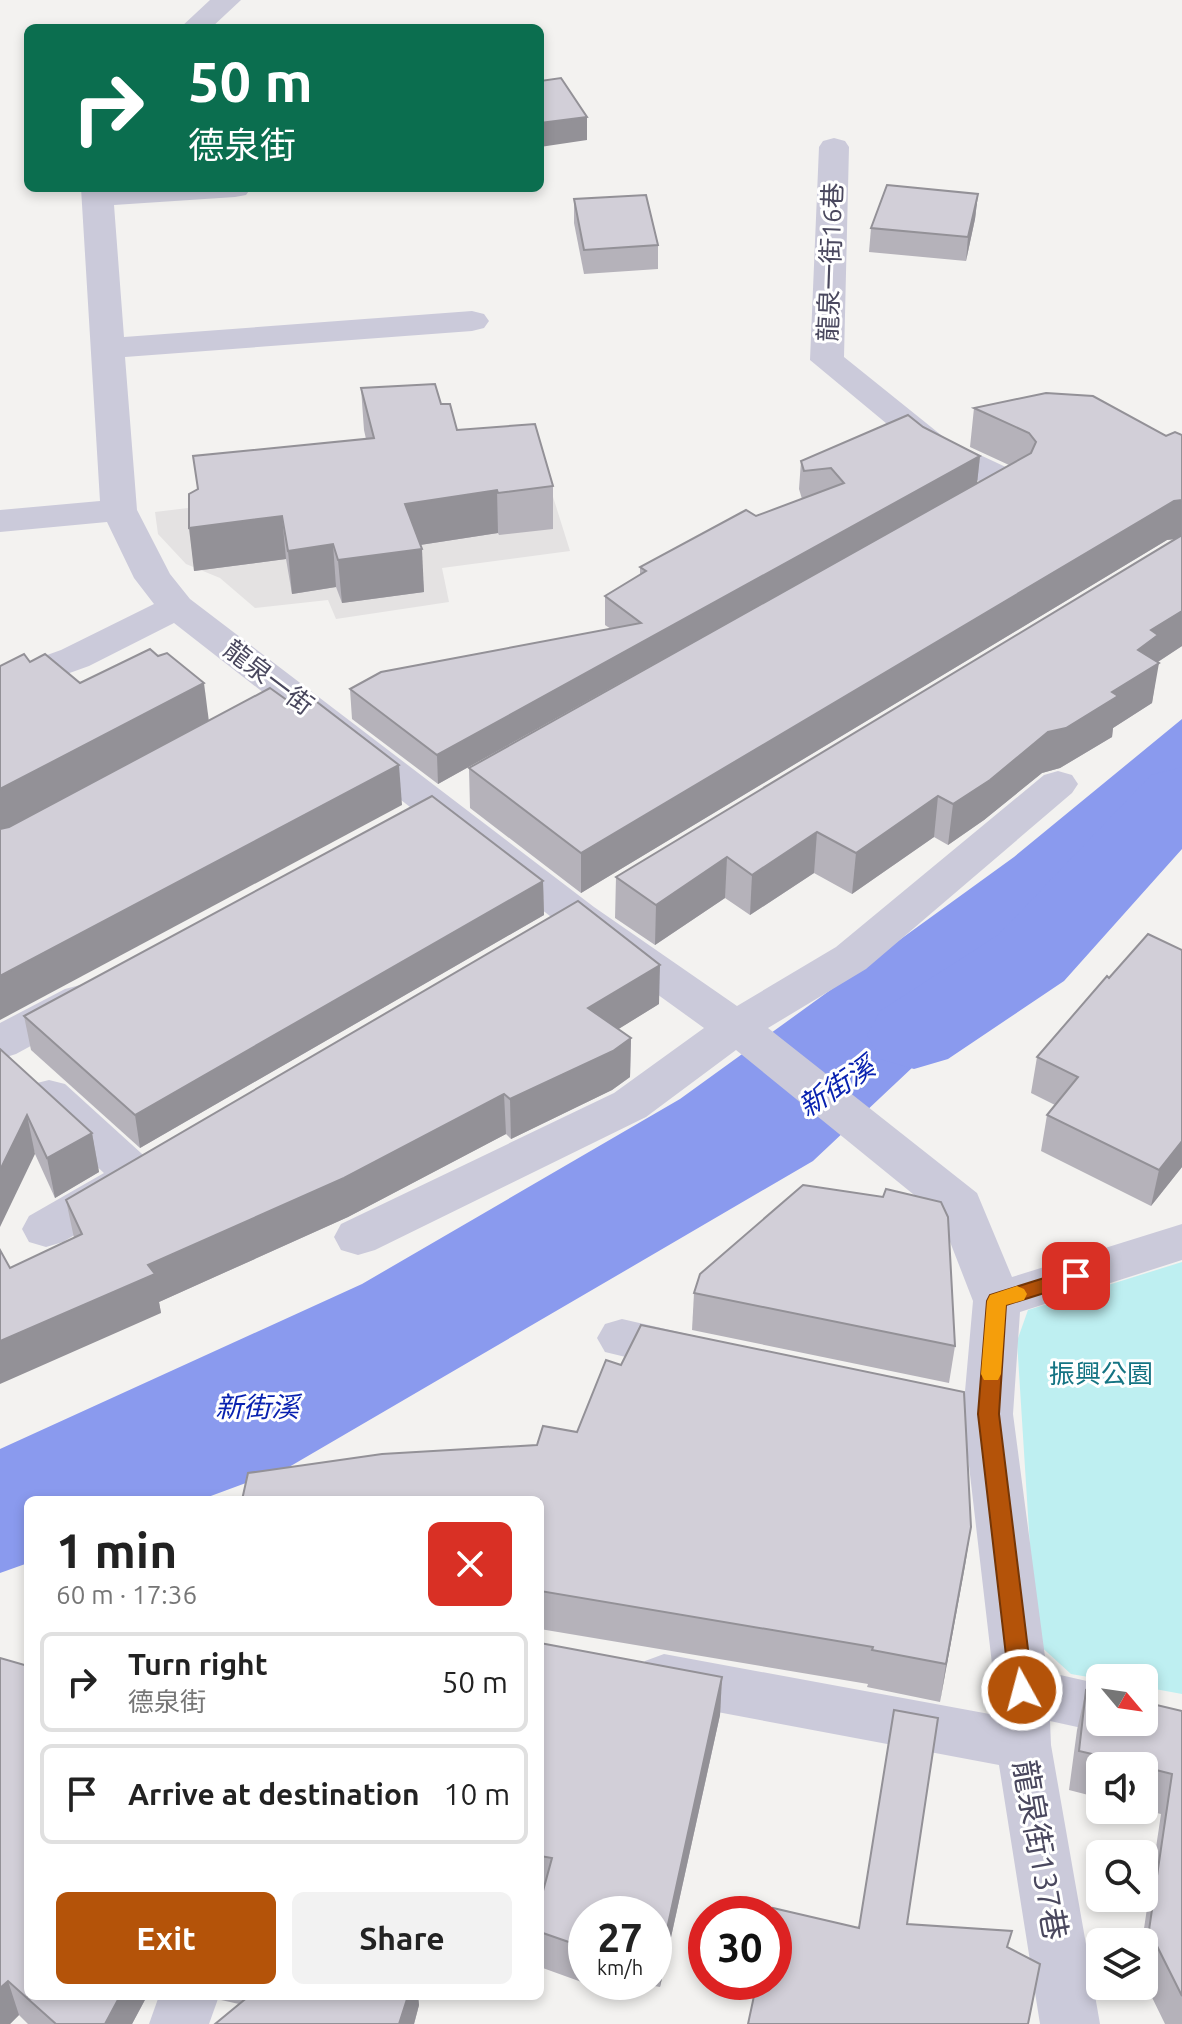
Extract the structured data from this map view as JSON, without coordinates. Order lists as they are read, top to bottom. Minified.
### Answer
{"streets":{"street":["龍泉一街16巷","龍泉一街","龍泉街137巷"]},"crossings":[["龍泉一街","龍泉街137巷"]],"water":["新街溪"],"parks":["振興公園"],"north":"bottom right","page":{"turn":["50 m","德泉街"],"heading":["1 min","60 m · 17:36"],"list":[{"name":"Turn right","note":"德泉街","value":"50 m"},{"name":"Arrive at destination","value":"10 m"}],"buttons":["Exit","Share"],"speed":"27 km/h","limit":"30"}}
